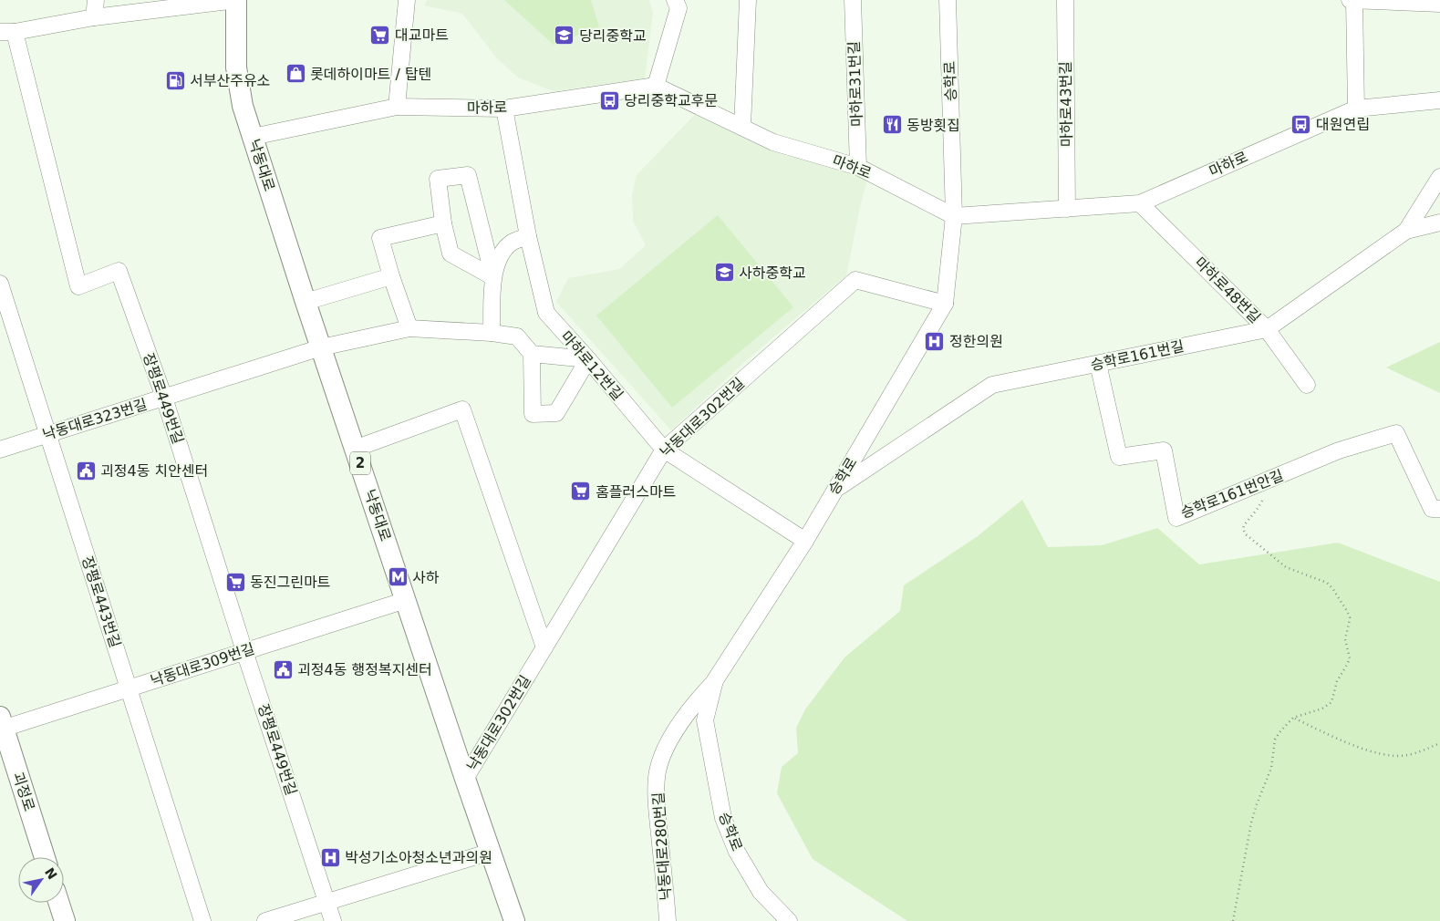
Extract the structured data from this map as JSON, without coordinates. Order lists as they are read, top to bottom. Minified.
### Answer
{"streets":{"main road":["낙동대로","2","괴정로"],"street":["승학로","마하로31번길","마하로43번길","마하로","마하로48번길","승학로161번길","마하로12번길","장평로449번길","낙동대로302번길","낙동대로323번길","승학로161번안길","장평로443번길","낙동대로309번길","낙동대로280번길"]},"crossings":[["승학로","마하로"],["승학로","승학로161번길"],["승학로","마하로12번길"],["승학로","낙동대로302번길"],["승학로","낙동대로280번길"],["마하로31번길","마하로"],["마하로43번길","마하로"],["마하로","낙동대로"],["마하로","마하로48번길"],["마하로","마하로12번길"],["낙동대로","낙동대로302번길"],["낙동대로","낙동대로323번길"],["낙동대로","낙동대로309번길"],["마하로48번길","승학로161번길"],["승학로161번길","승학로161번안길"],["마하로12번길","낙동대로302번길"],["장평로449번길","낙동대로323번길"],["장평로449번길","낙동대로309번길"],["낙동대로323번길","장평로443번길"],["장평로443번길","낙동대로309번길"],["낙동대로309번길","괴정로"]],"places":{"supermarket":["대교마트","홈플러스마트","동진그린마트"],"school or university":["당리중학교","사하중학교"],"shop":["롯데하이마트 / 탑텐"],"fuel station":["서부산주유소"],"bus stop":["당리중학교후문","대원연립"],"restaurant":["동방횟집"],"hospital":["정한의원","박성기소아청소년과의원"],"public building":["괴정4동 치안센터","괴정4동 행정복지센터"],"metro station":["사하"]},"north":"top right"}
